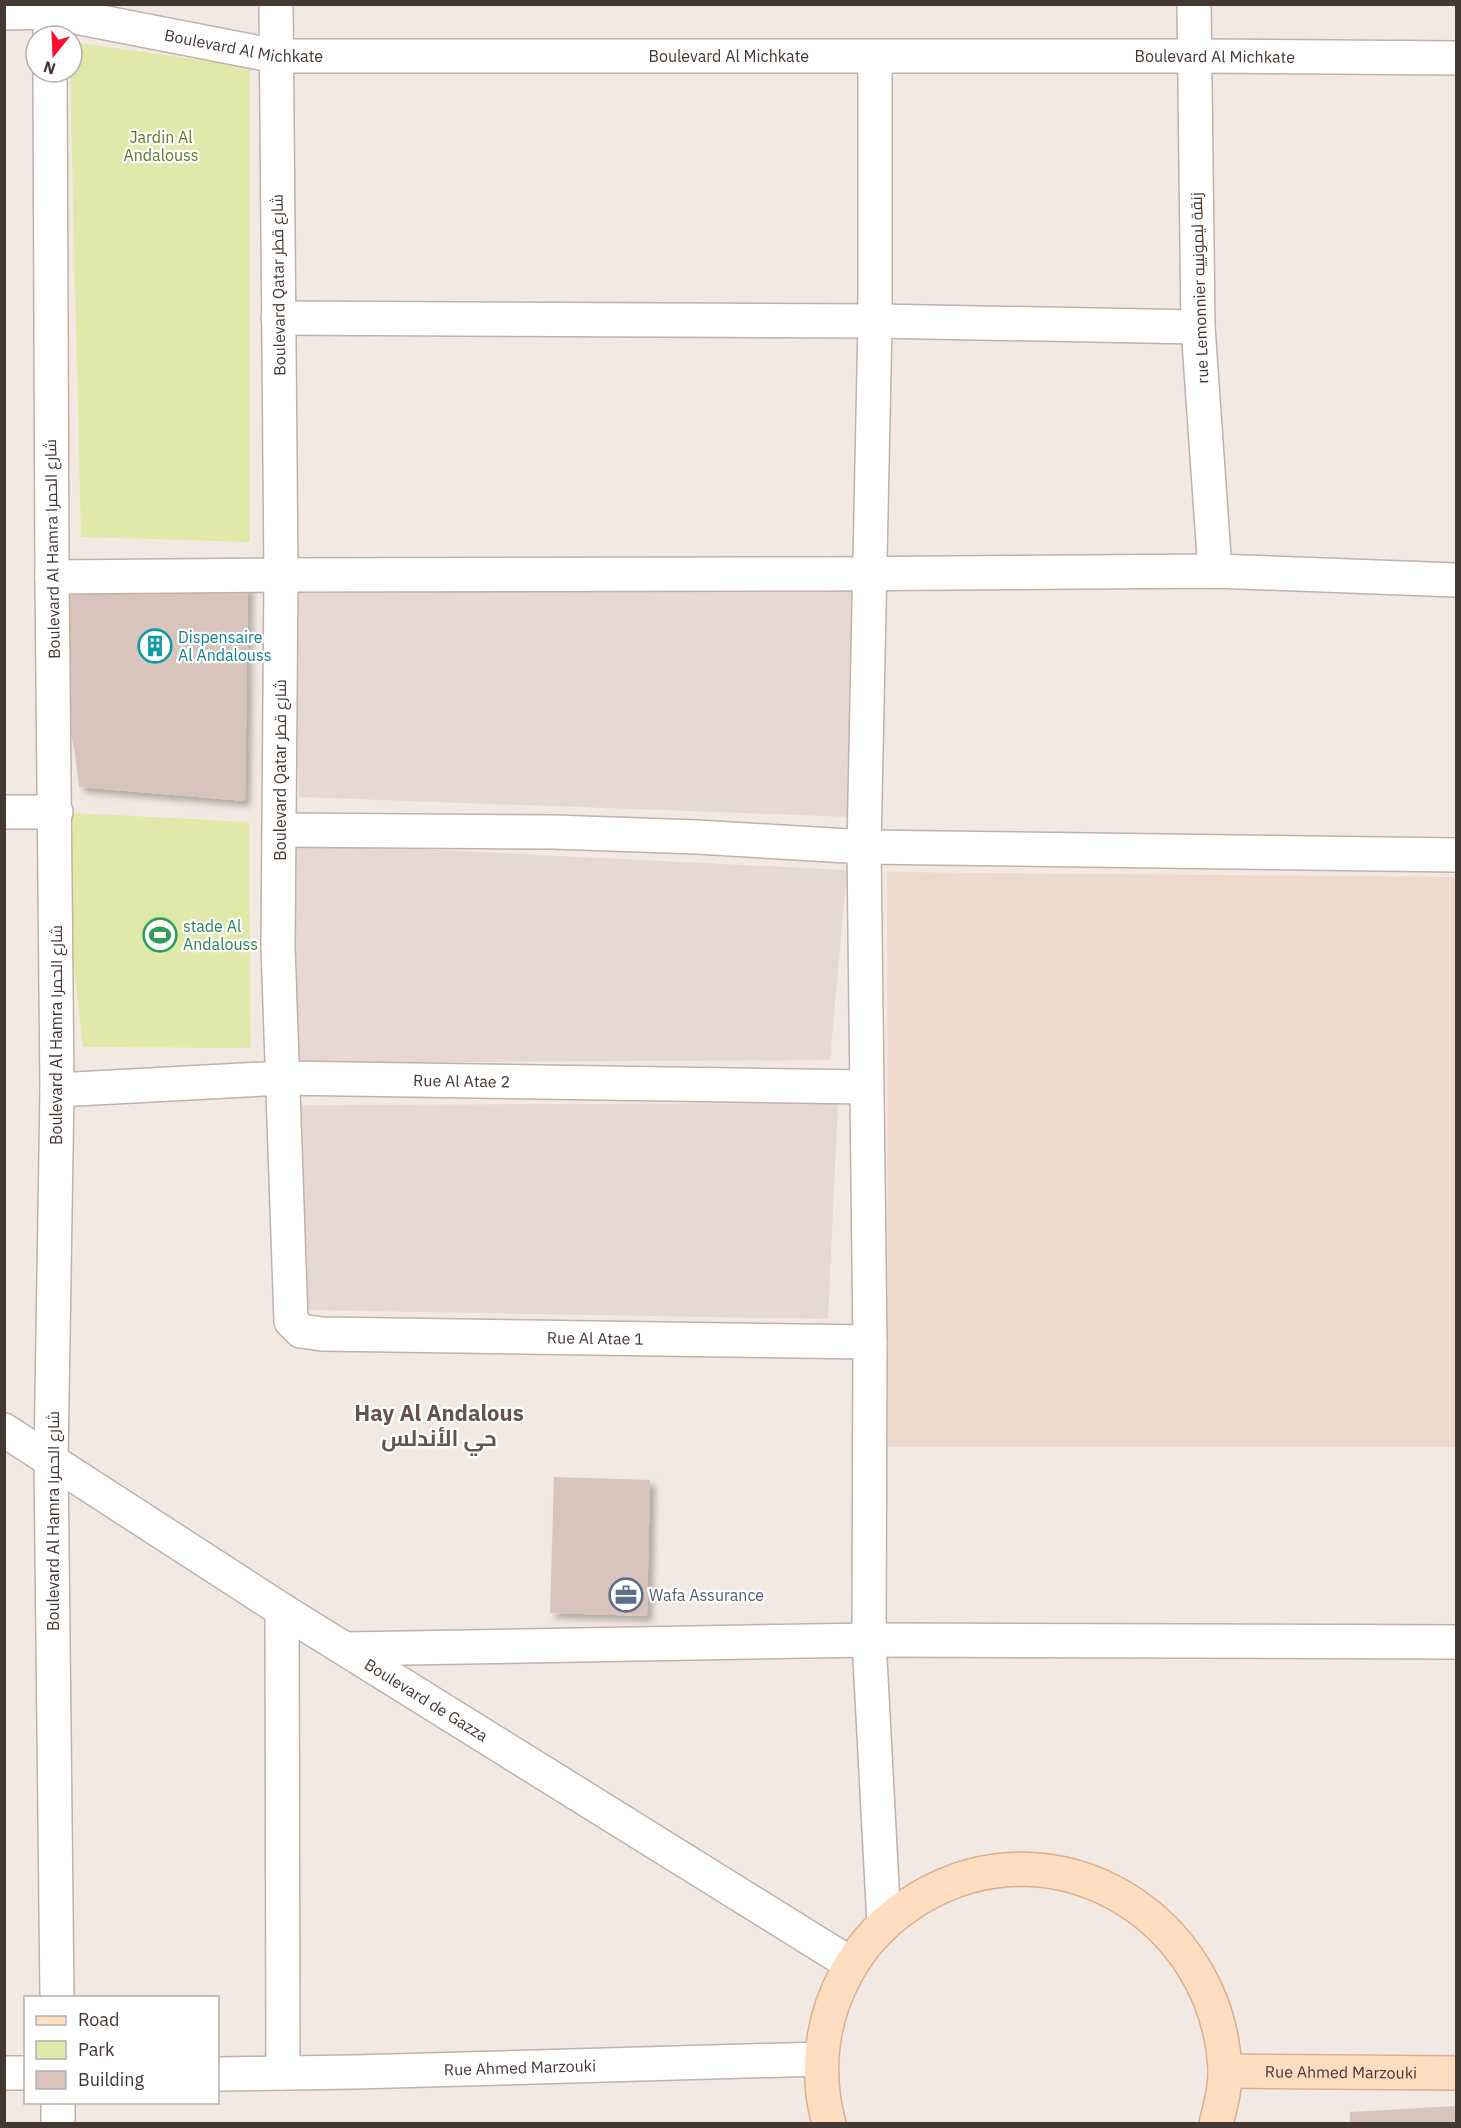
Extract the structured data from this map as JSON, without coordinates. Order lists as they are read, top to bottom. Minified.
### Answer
{"streets":{"main road":["Rue Ahmed Marzouki"],"street":["Boulevard Al Michkate","Boulevard Qatar شارع قطر","rue Lemonnier زنقة ليمونييه","Boulevard Al Hamra شارع الحمرا","Rue Al Atae 2","Rue Al Atae 1","Boulevard de Gazza"]},"crossings":[["Boulevard Al Michkate","Boulevard Qatar شارع قطر"],["Boulevard Al Michkate","rue Lemonnier زنقة ليمونييه"],["Boulevard Qatar شارع قطر","Rue Al Atae 2"],["Boulevard Qatar شارع قطر","Rue Al Atae 1"],["Boulevard Al Hamra شارع الحمرا","Rue Al Atae 2"],["Boulevard Al Hamra شارع الحمرا","Boulevard de Gazza"]],"districts":["Hay Al Andalous حي الأندلس"],"parks":["Jardin Al Andalouss"],"places":{"building":["Dispensaire Al Andalouss"],"sports":["stade Al Andalouss"],"office":["Wafa Assurance"]},"legend":["Road","Park","Building"],"north":"bottom"}
